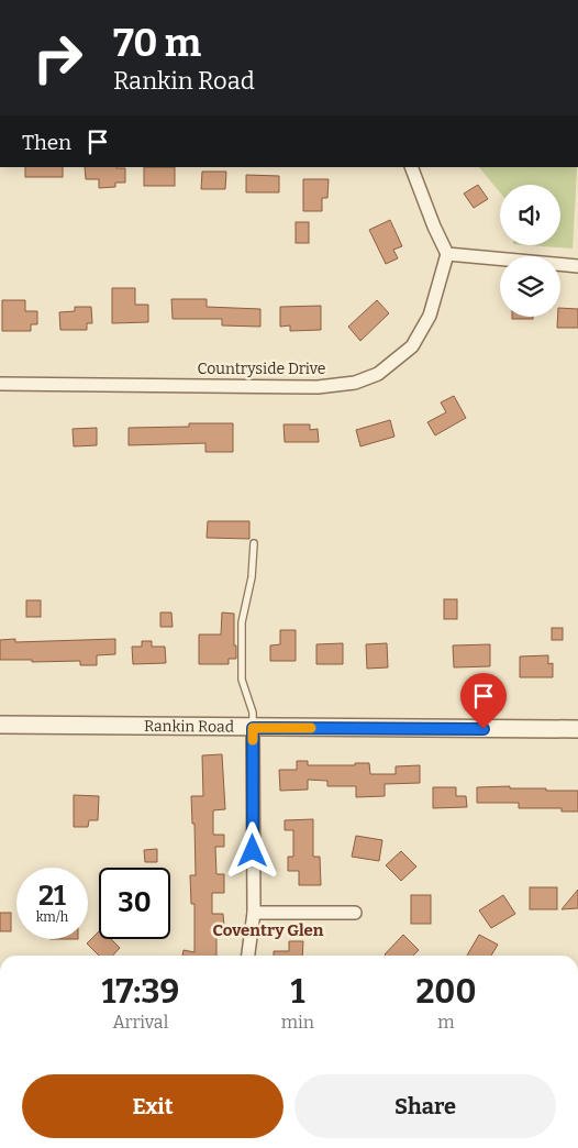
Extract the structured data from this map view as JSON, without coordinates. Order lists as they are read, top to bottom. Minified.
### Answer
{"streets":{"street":["Countryside Drive","Rankin Road"]},"districts":["Coventry Glen"],"page":{"turn":["70 m","Rankin Road"],"then":"Then","speed":"21 km/h","limit":"30","eta":["17:39","Arrival","1","min","200","m"],"buttons":["Exit","Share"]}}
